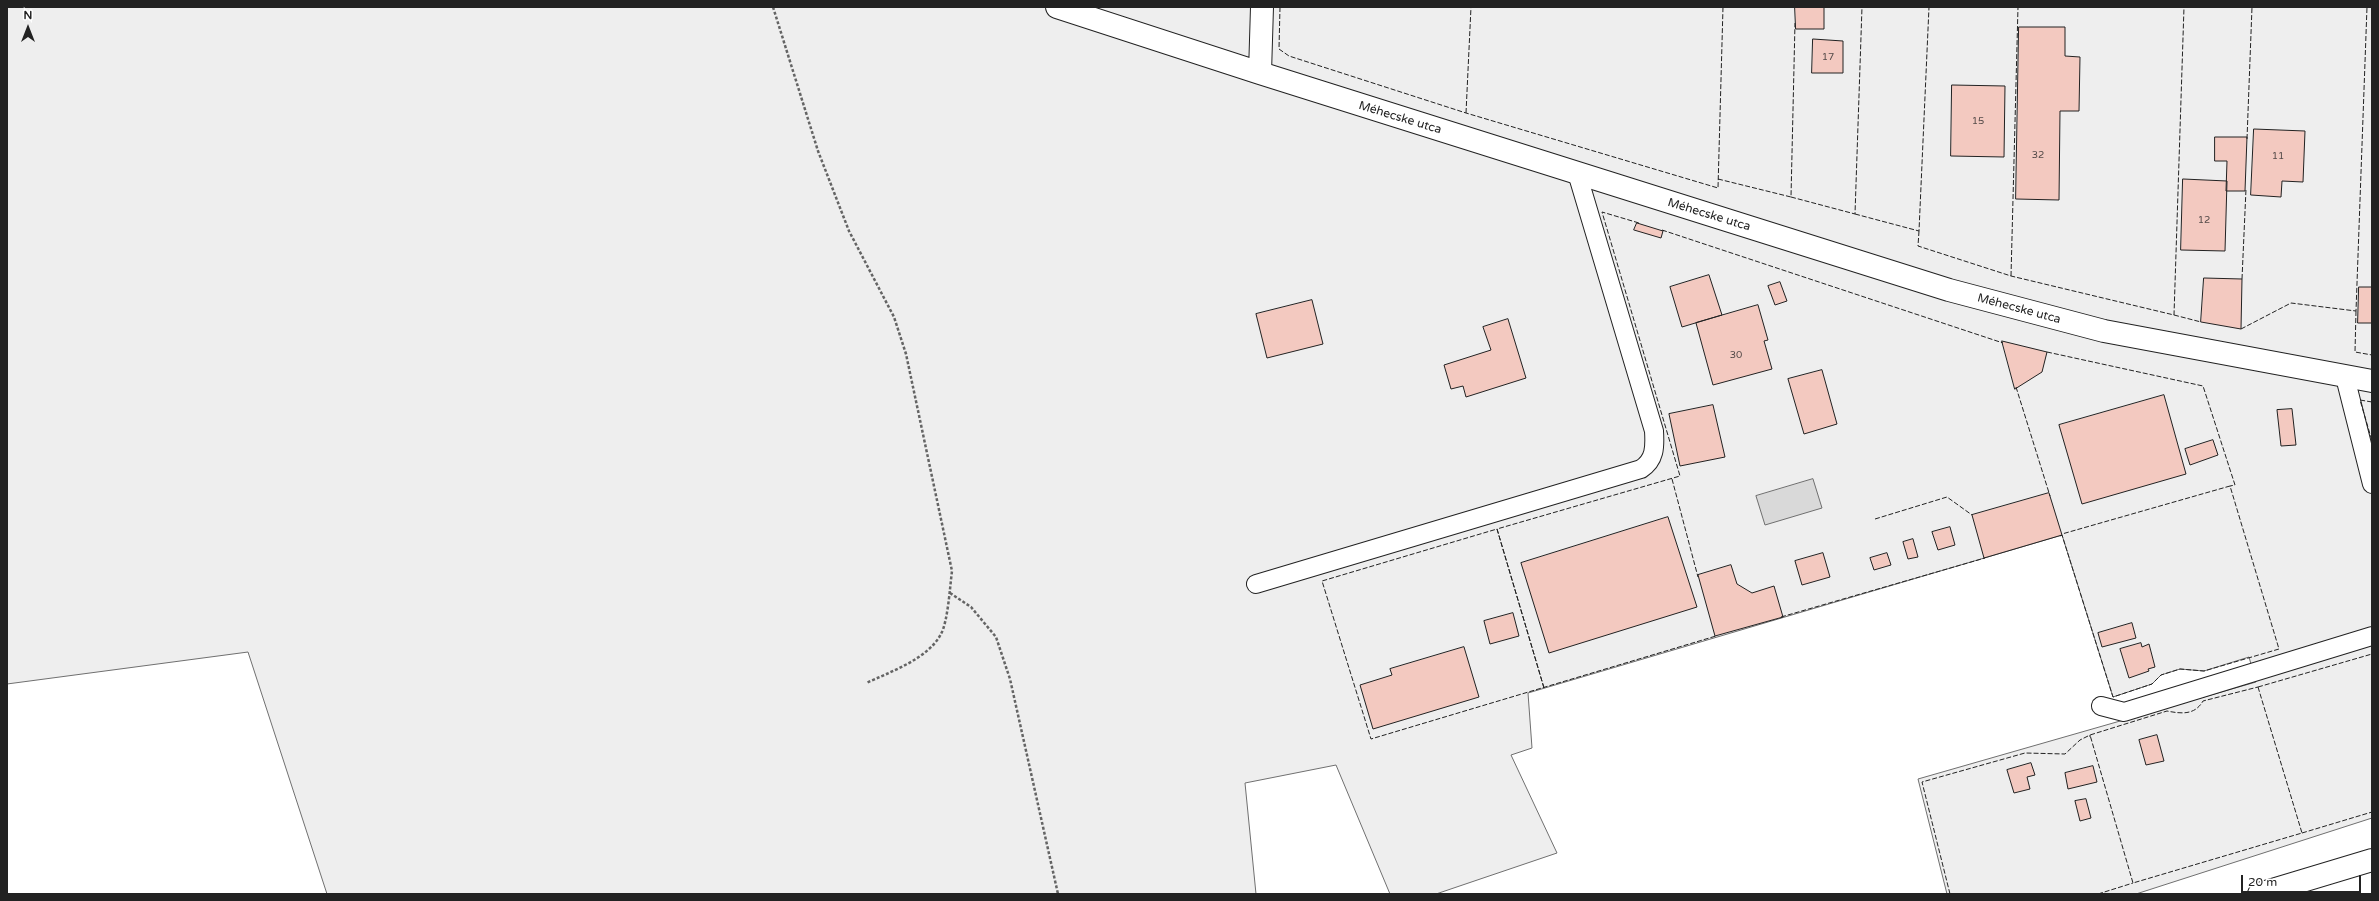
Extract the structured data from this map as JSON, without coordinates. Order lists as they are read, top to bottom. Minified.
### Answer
{"streets":{"street":["Méhecske utca"]},"house_numbers":["17","15","32","11","12","30"],"scale_bar":"20 m","north":"top"}
